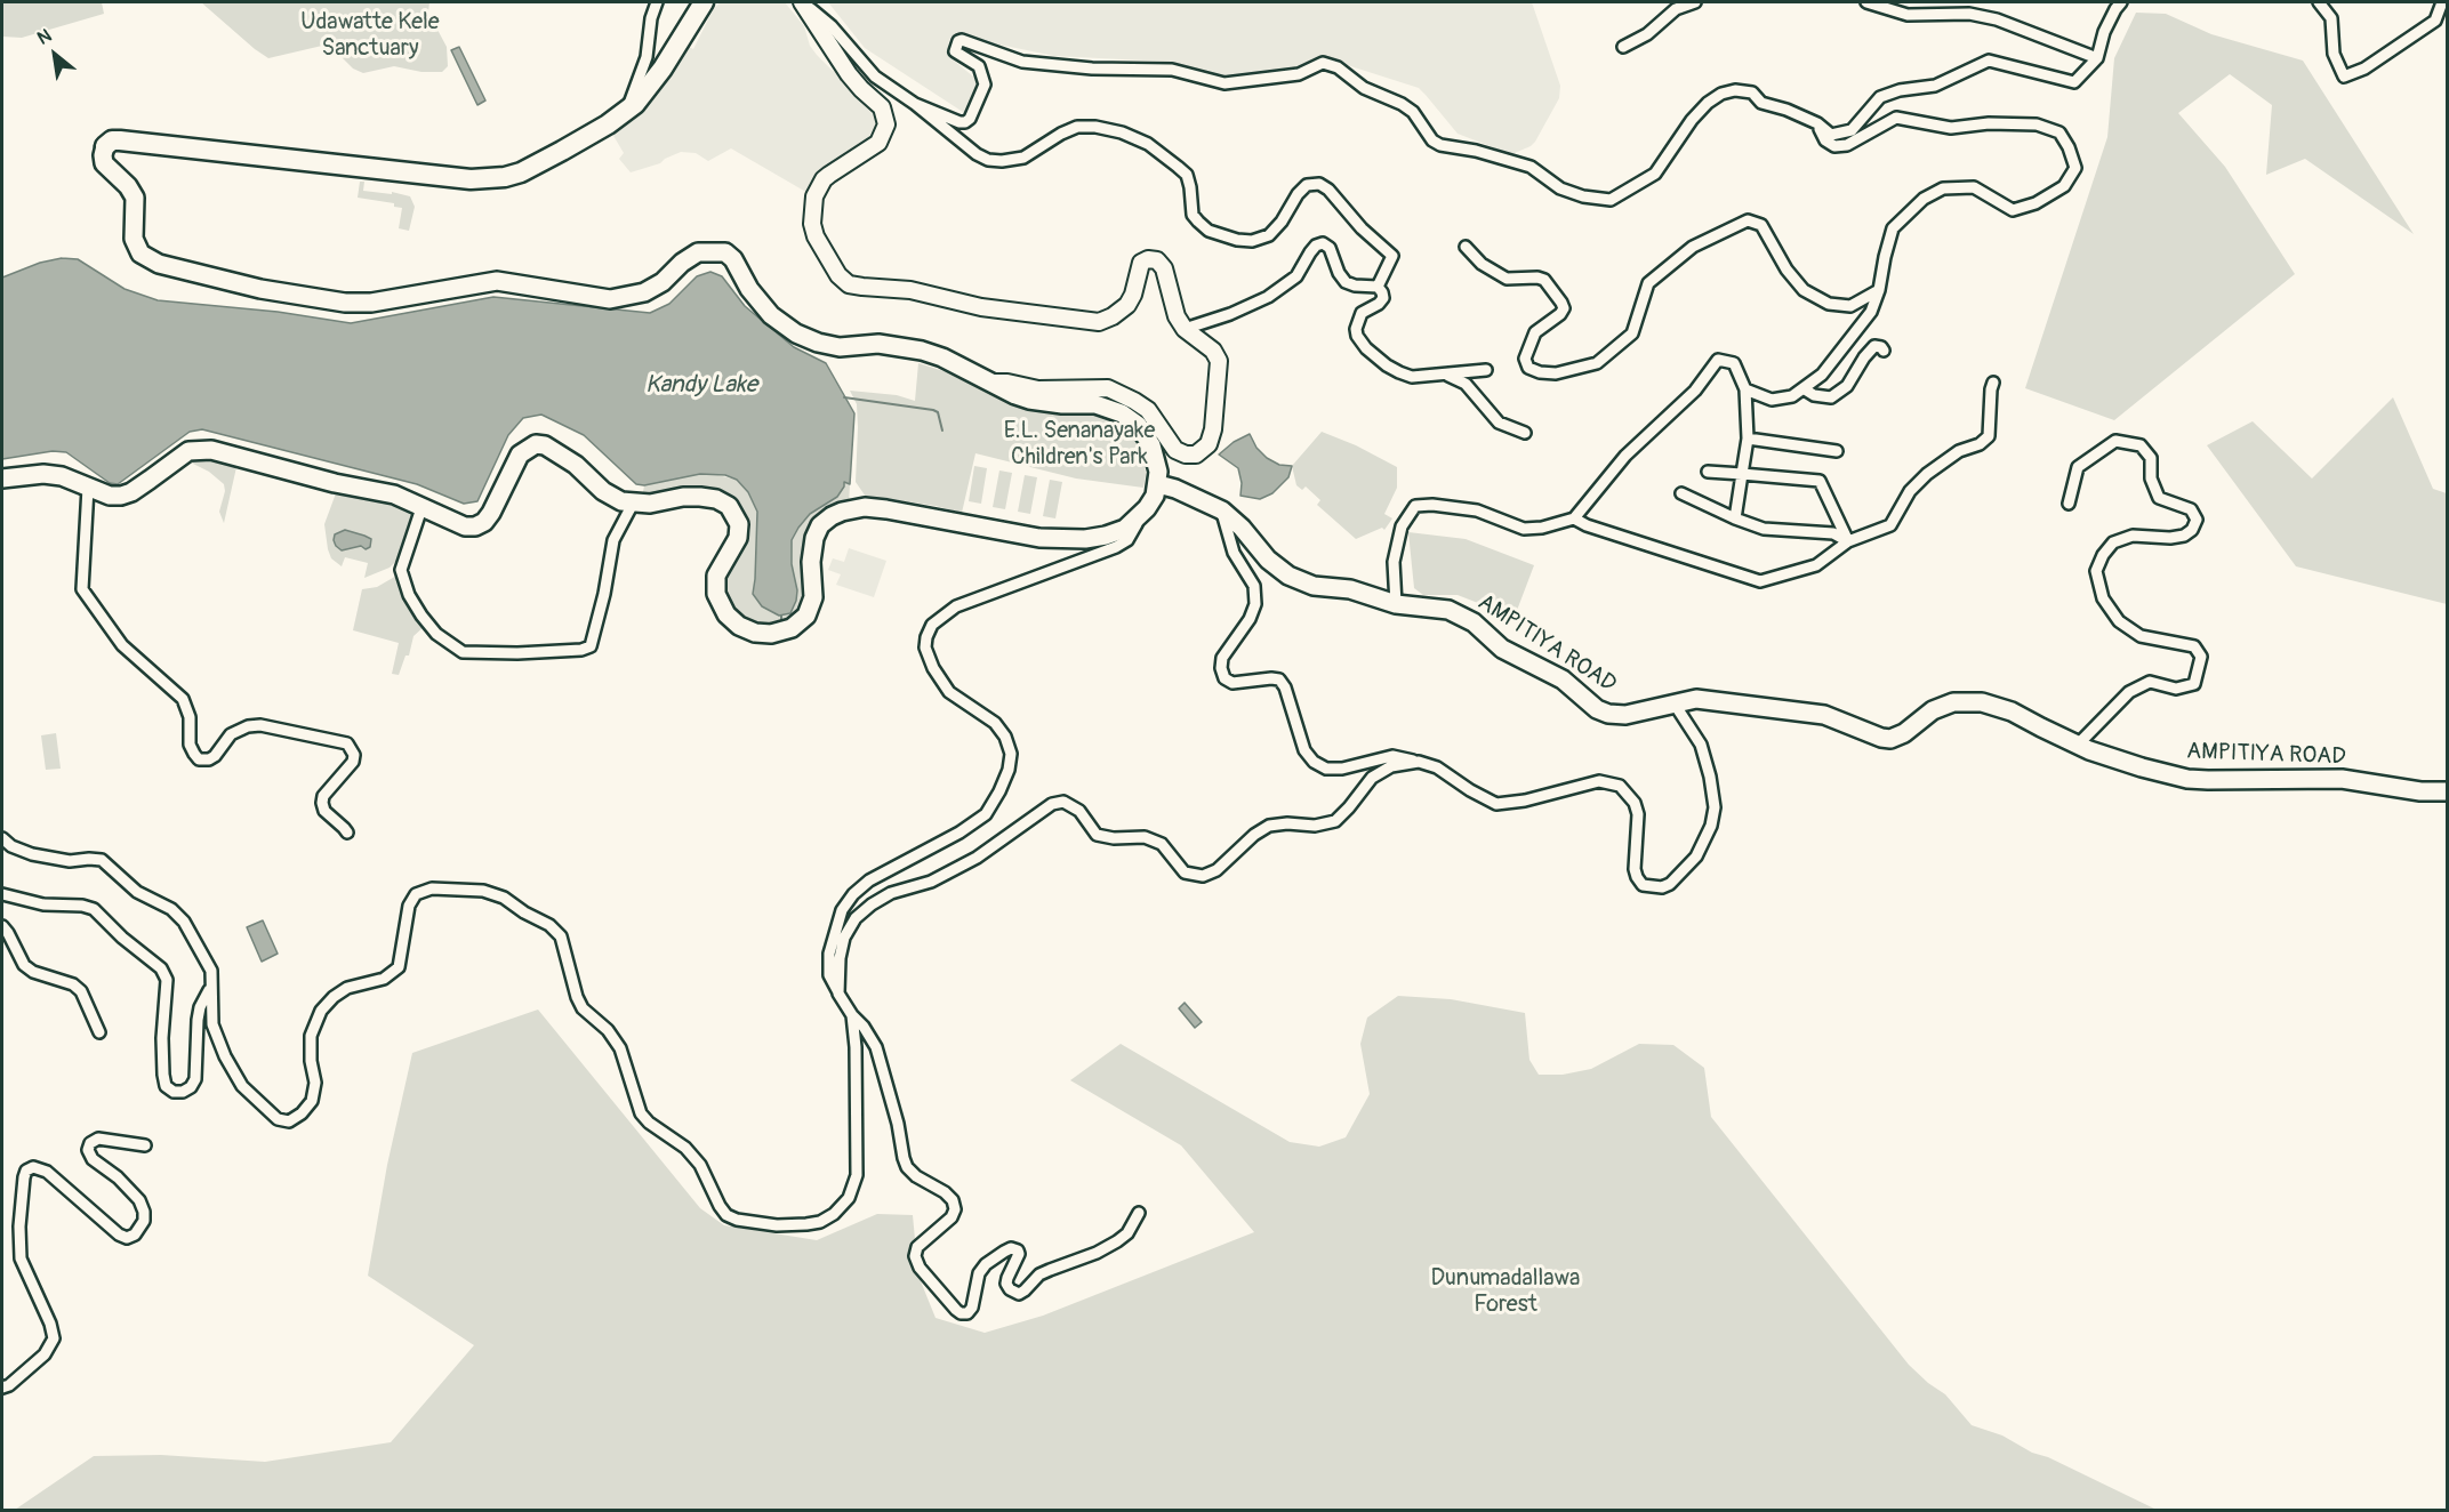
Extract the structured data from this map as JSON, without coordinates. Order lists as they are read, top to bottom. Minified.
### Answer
{"streets":{"main road":["AMPITIYA ROAD"]},"water":["Kandy Lake"],"parks":["Udawatte Kele Sanctuary","E.L. Senanayake Children's Park","Dunumadallawa Forest"],"north":"top left"}
